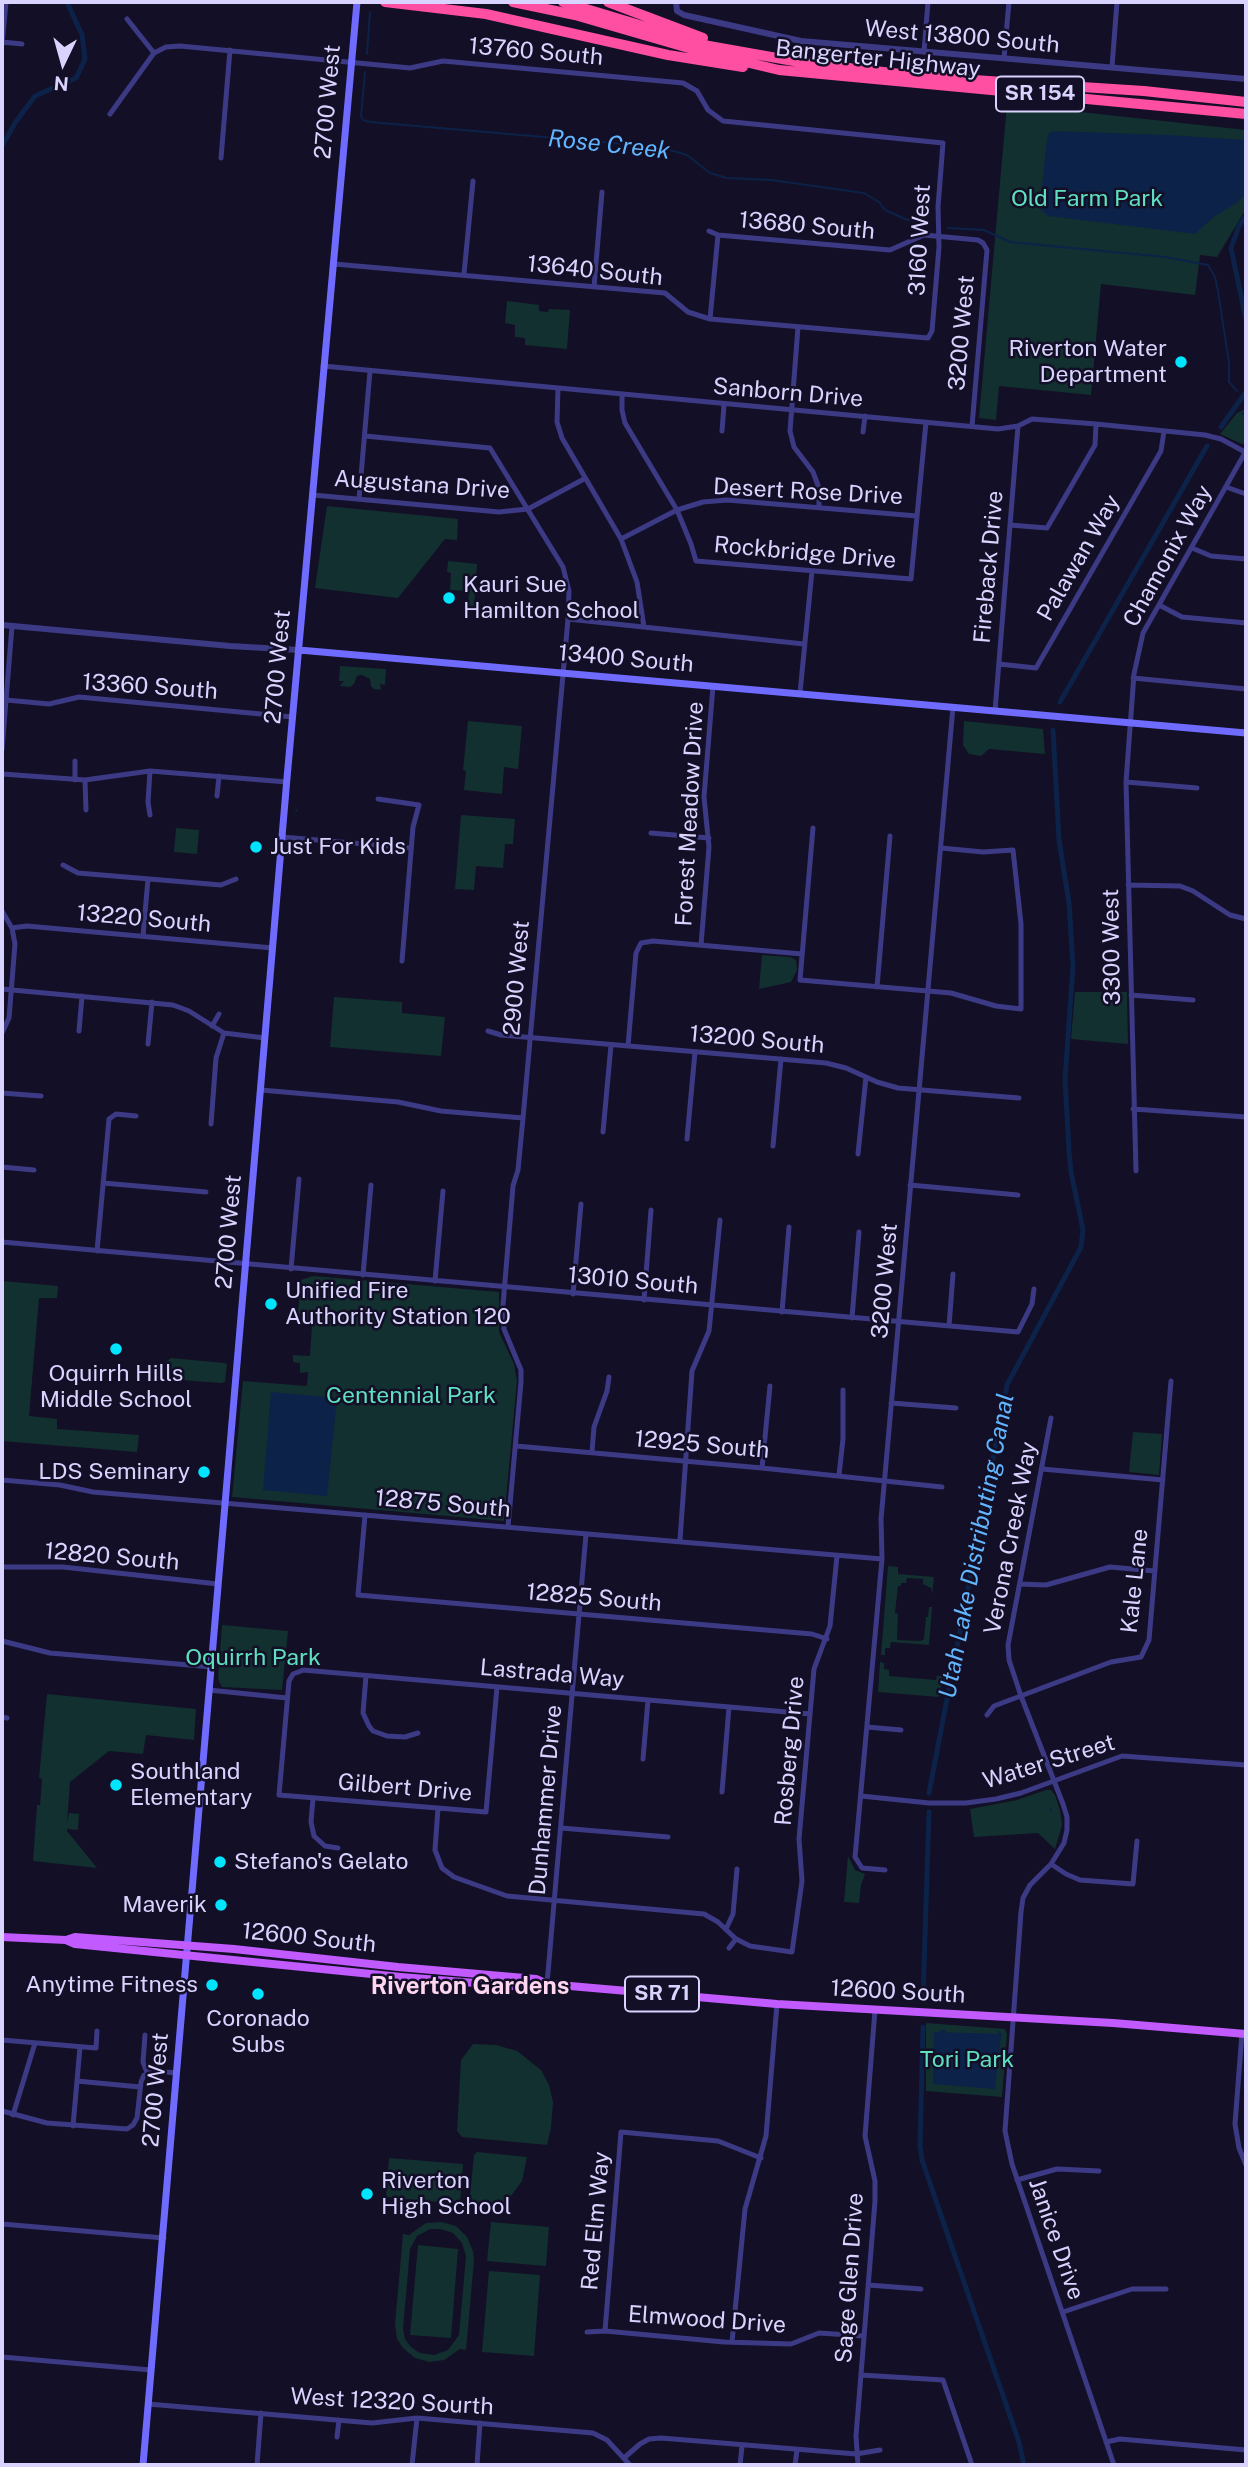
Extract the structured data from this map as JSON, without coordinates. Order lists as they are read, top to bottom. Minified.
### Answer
{"streets":{"highway":["Bangerter Highway","SR 154"],"main road":["2700 West","13400 South","12600 South","SR 71"],"street":["West 13800 South","13760 South","13680 South","3160 West","13640 South","3200 West","Sanborn Drive","Augustana Drive","Desert Rose Drive","Rockbridge Drive","Chamonix Way","Palawan Way","Fireback Drive","13360 South","Forest Meadow Drive","13220 South","3300 West","2900 West","13200 South","13010 South","12925 South","12875 South","Verona Creek Way","12820 South","Kale Lane","12825 South","Lastrada Way","Rosberg Drive","Water Street","Gilbert Drive","Dunhammer Drive","Red Elm Way","Janice Drive","Sage Glen Drive","Elmwood Drive","West 12320 Sourth"]},"crossings":[["13760 South","2700 West"],["13760 South","3160 West"],["2700 West","13640 South"],["2700 West","Sanborn Drive"],["2700 West","Augustana Drive"],["2700 West","13400 South"],["2700 West","13360 South"],["2700 West","13220 South"],["2700 West","13010 South"],["2700 West","12875 South"],["2700 West","12820 South"],["2700 West","12600 South"],["2700 West","West 12320 Sourth"],["13680 South","3160 West"],["13680 South","3200 West"],["3160 West","13640 South"],["3200 West","Sanborn Drive"],["3200 West","13400 South"],["3200 West","13200 South"],["3200 West","13010 South"],["3200 West","12925 South"],["3200 West","12875 South"],["3200 West","Water Street"],["Sanborn Drive","Chamonix Way"],["Sanborn Drive","Palawan Way"],["Sanborn Drive","Fireback Drive"],["Augustana Drive","2900 West"],["Desert Rose Drive","Rockbridge Drive"],["Chamonix Way","13400 South"],["Chamonix Way","3300 West"],["Palawan Way","Fireback Drive"],["Fireback Drive","13400 South"],["13400 South","Forest Meadow Drive"],["13400 South","3300 West"],["13400 South","2900 West"],["2900 West","13200 South"],["2900 West","13010 South"],["2900 West","12925 South"],["2900 West","12875 South"],["12875 South","12825 South"],["12875 South","Rosberg Drive"],["12875 South","Dunhammer Drive"],["Verona Creek Way","Kale Lane"],["Verona Creek Way","Water Street"],["Verona Creek Way","12600 South"],["Verona Creek Way","Janice Drive"],["12825 South","Rosberg Drive"],["12825 South","Dunhammer Drive"],["Lastrada Way","Rosberg Drive"],["Lastrada Way","Gilbert Drive"],["Lastrada Way","Dunhammer Drive"],["Dunhammer Drive","12600 South"],["12600 South","Janice Drive"],["12600 South","Sage Glen Drive"],["Red Elm Way","Elmwood Drive"],["Sage Glen Drive","Elmwood Drive"]],"districts":["Riverton Gardens"],"water":["Rose Creek","Utah Lake Distributing Canal"],"parks":["Old Farm Park","Centennial Park","Oquirrh Park","Tori Park"],"places":["Riverton Water Department","Kauri Sue Hamilton School","Just For Kids","Unified Fire Authority Station 120","Oquirrh Hills Middle School","LDS Seminary","Southland Elementary","Stefano's Gelato","Maverik","Anytime Fitness","Coronado Subs","Riverton High School"],"north":"bottom"}
